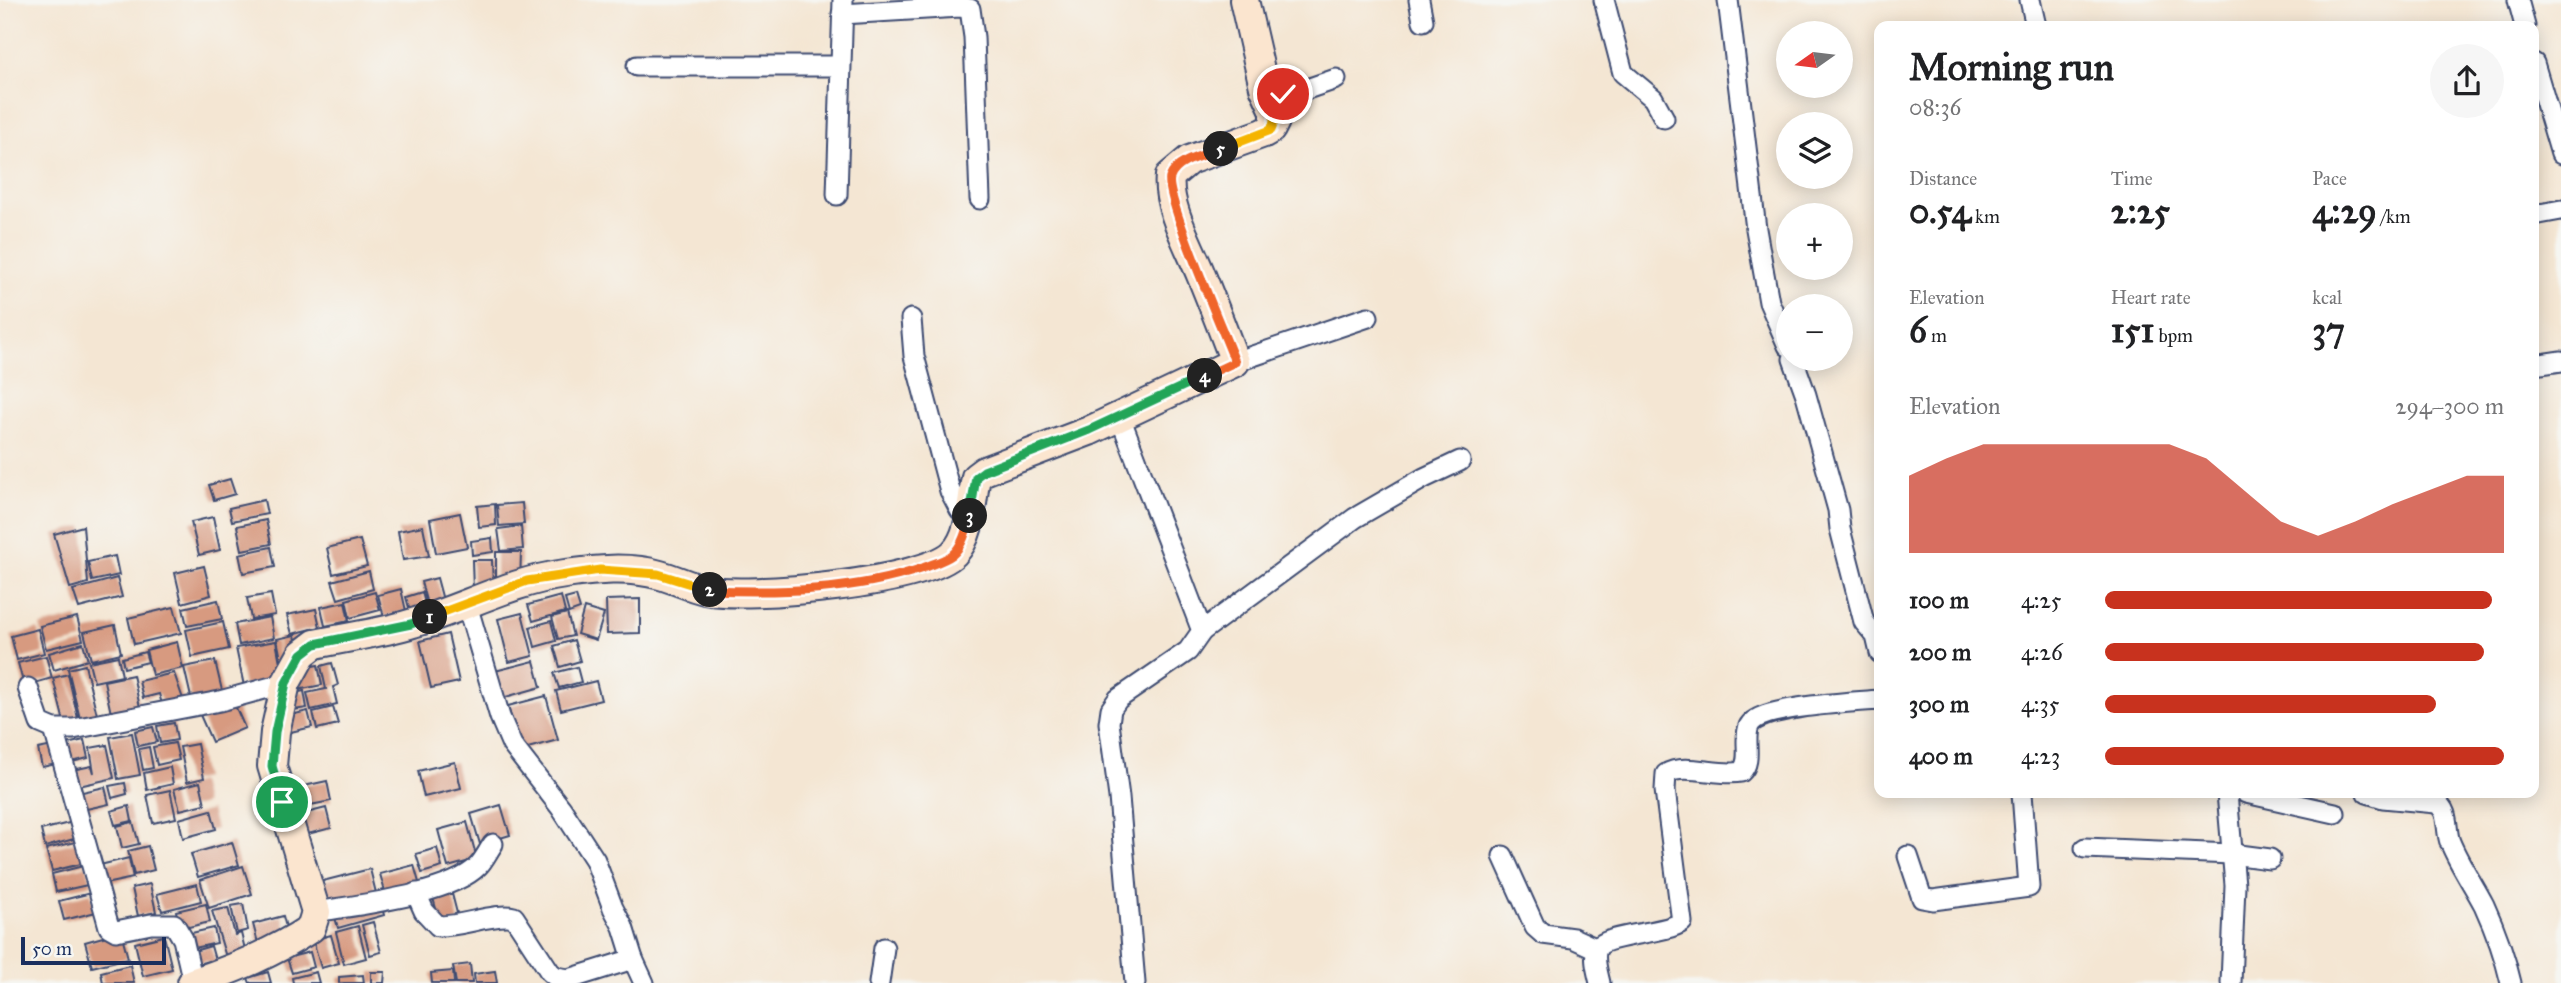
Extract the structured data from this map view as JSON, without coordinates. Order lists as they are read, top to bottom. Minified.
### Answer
{"scale_bar":"50 m","north":"left","page":{"map_buttons":["+","−"],"heading":["Morning run","08:36"],"pins":["5","4","3","2","1"],"stats":[["Distance","0.54 km"],["Time","2:25"],["Pace","4:29 /km"],["Elevation","6 m"],["Heart rate","151 bpm"],["kcal","37"]],"chart":["Elevation","294–300 m"],"list":[{"name":"100 m","note":"4:25"},{"name":"200 m","note":"4:26"},{"name":"300 m","note":"4:35"},{"name":"400 m","note":"4:23"}],"scale":"50 m"}}
